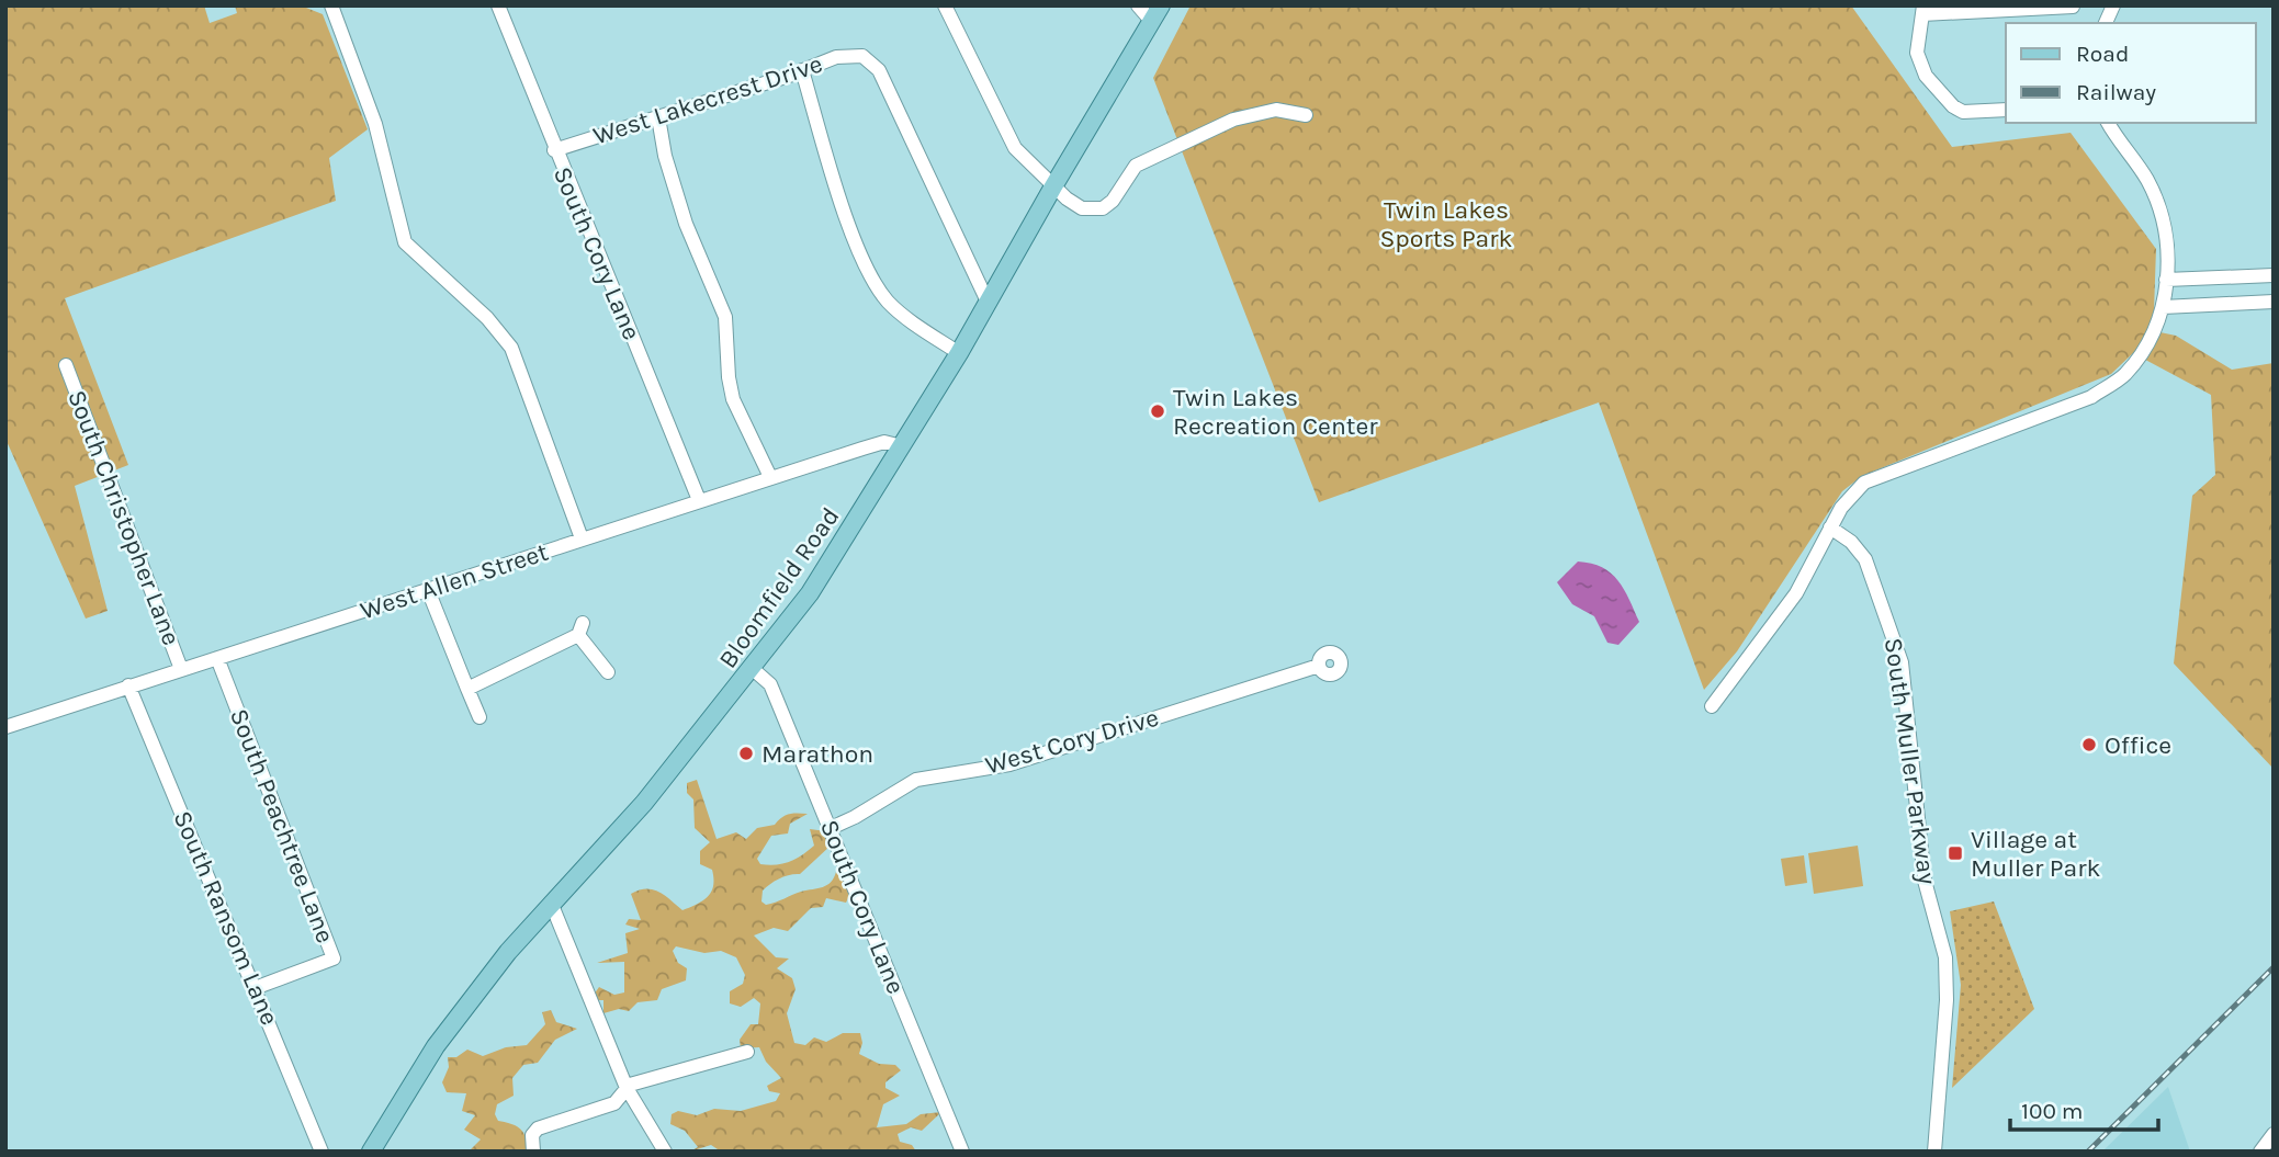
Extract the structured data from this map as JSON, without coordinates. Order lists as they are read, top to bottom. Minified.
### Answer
{"streets":{"main road":["Bloomfield Road"],"street":["West Lakecrest Drive","South Cory Lane","South Christopher Lane","West Allen Street","West Cory Drive","South Muller Parkway","South Peachtree Lane","South Ransom Lane"]},"crossings":[["West Lakecrest Drive","South Cory Lane"],["West Lakecrest Drive","Bloomfield Road"],["South Cory Lane","West Allen Street"],["South Cory Lane","Bloomfield Road"],["South Cory Lane","West Cory Drive"],["South Christopher Lane","West Allen Street"],["West Allen Street","Bloomfield Road"],["West Allen Street","South Peachtree Lane"],["West Allen Street","South Ransom Lane"],["South Peachtree Lane","South Ransom Lane"]],"parks":["Twin Lakes Sports Park"],"places":{"other":["Twin Lakes Recreation Center","Office","Marathon"],"transit":["Village at Muller Park"]},"legend":["Road","Railway"],"scale_bar":"100 m"}
